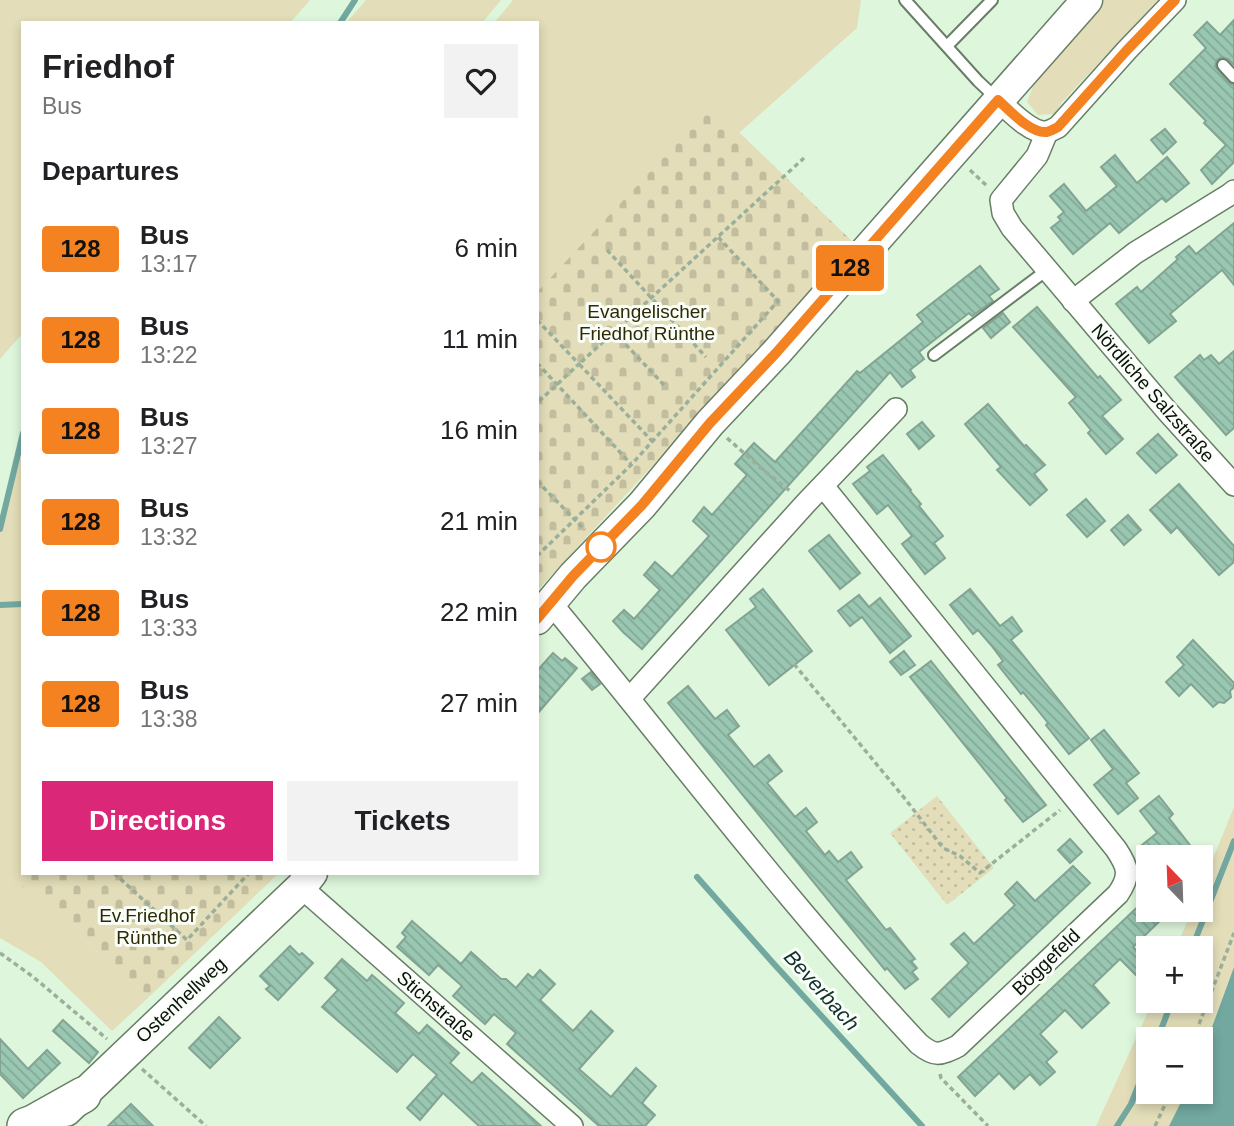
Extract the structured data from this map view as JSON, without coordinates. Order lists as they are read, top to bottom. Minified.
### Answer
{"streets":{"main road":["Ostenhellweg"],"street":["Nördliche Salzstraße","Böggefeld","Stichstraße"]},"crossings":[["Ostenhellweg","Stichstraße"]],"water":["Beverbach"],"parks":["Evangelischer Friedhof Rünthe","Ev.Friedhof Rünthe"],"lines":["bus line 128"],"north":"top left","page":{"on_map":"128","heading":[["Friedhof","Bus"],"Departures"],"list":[{"mark":"128","name":"Bus","note":"13:17","value":"6 min"},{"mark":"128","name":"Bus","note":"13:22","value":"11 min"},{"mark":"128","name":"Bus","note":"13:27","value":"16 min"},{"mark":"128","name":"Bus","note":"13:32","value":"21 min"},{"mark":"128","name":"Bus","note":"13:33","value":"22 min"},{"mark":"128","name":"Bus","note":"13:38","value":"27 min"}],"buttons":["Directions","Tickets"],"map_buttons":["+","−"]}}
